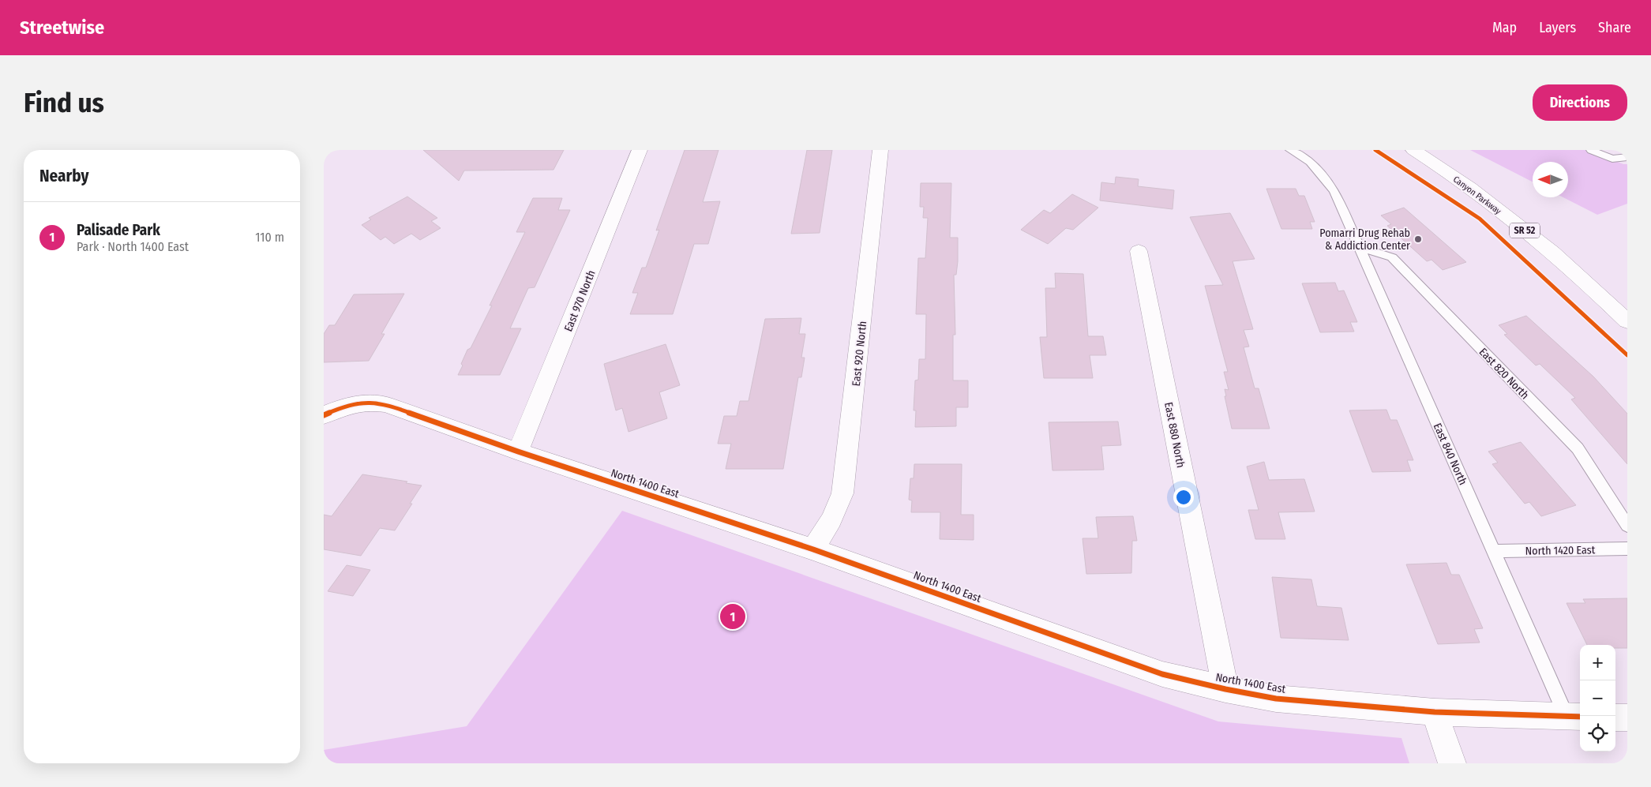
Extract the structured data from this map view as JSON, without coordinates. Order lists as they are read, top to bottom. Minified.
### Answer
{"streets":{"main road":["Canyon Parkway","SR 52","East 970 North","East 920 North","East 880 North","North 1400 East"],"lane":["East 820 North","East 840 North","North 1420 East"]},"crossings":[["East 970 North","North 1400 East"],["East 920 North","North 1400 East"],["East 820 North","East 840 North"],["East 880 North","North 1400 East"],["East 840 North","North 1400 East"],["East 840 North","North 1420 East"]],"places":["Pomarri Drug Rehab & Addiction Center"],"north":"left","page":{"header":"Streetwise","nav":["Map","Layers","Share"],"buttons":"Directions","title":"Find us","heading":"Nearby","list":[{"mark":"1","name":"Palisade Park","note":"Park · North 1400 East","value":"110 m"}],"pins":"1","map_buttons":["+","−"]}}
